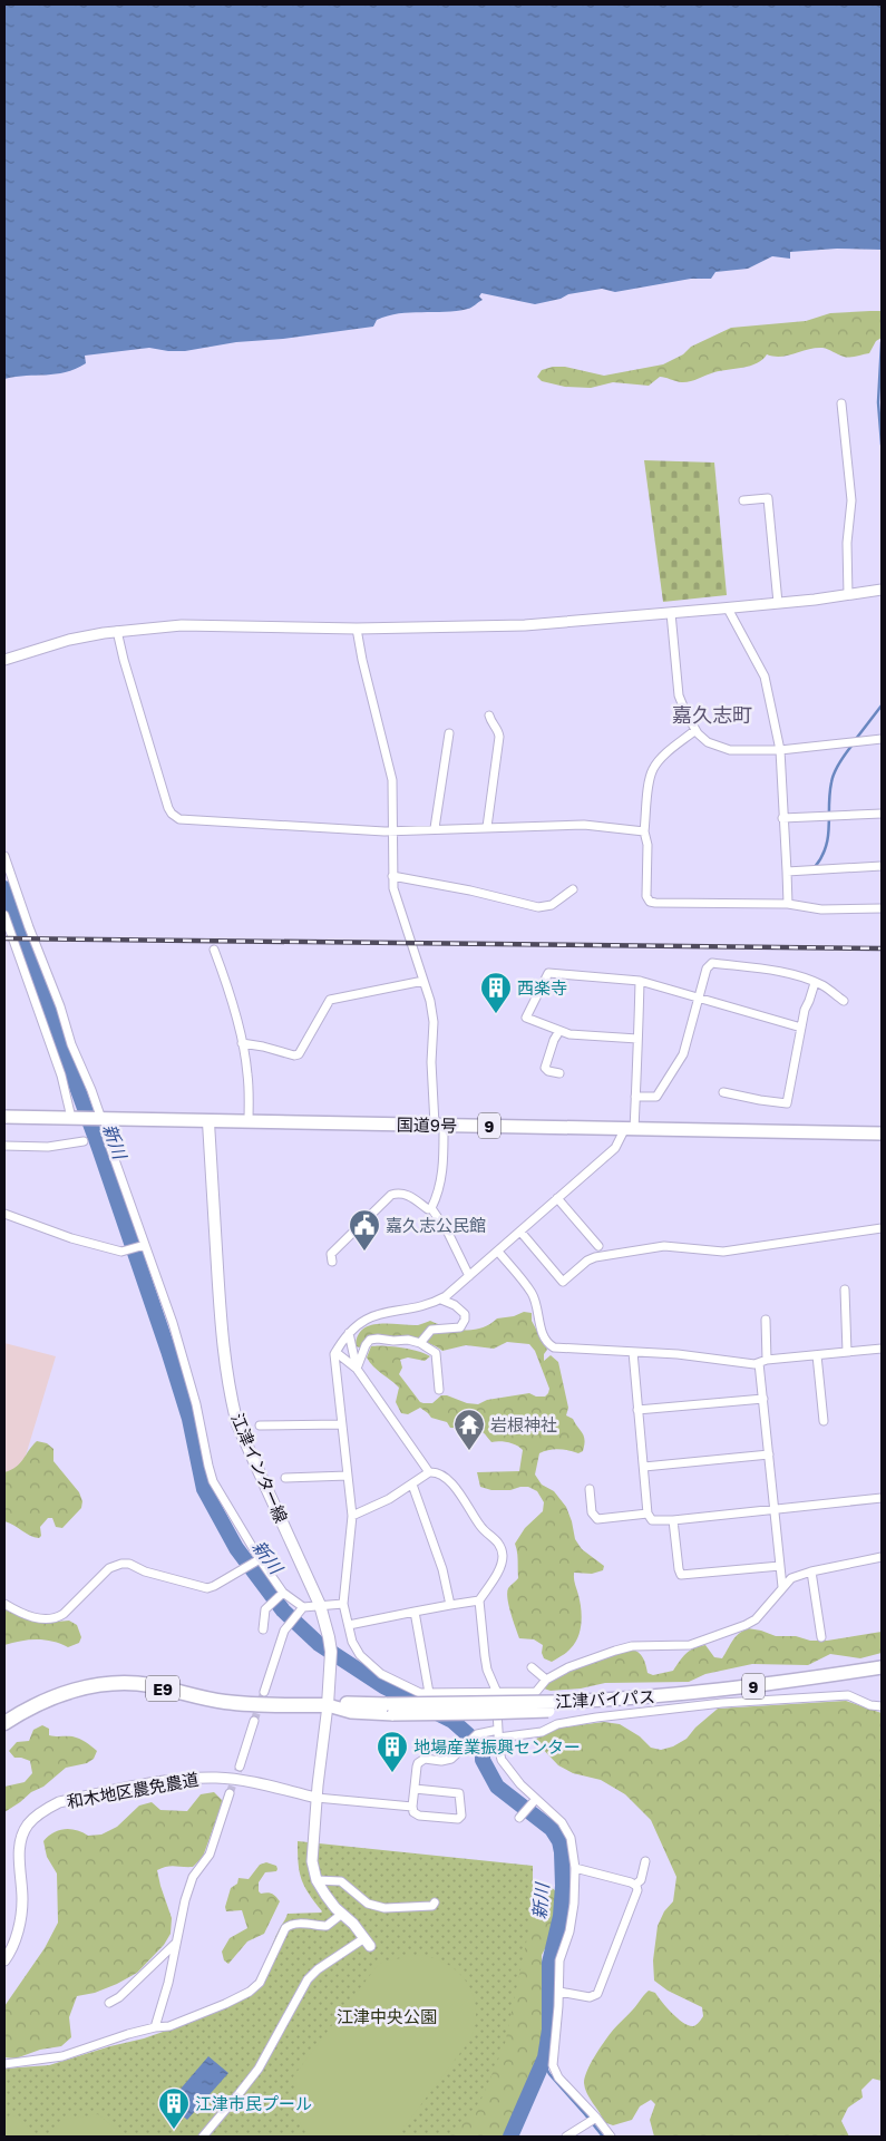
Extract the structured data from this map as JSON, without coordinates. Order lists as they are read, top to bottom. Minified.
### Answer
{"streets":{"highway":["国道9号","9","E9","江津バイパス"],"main road":["江津インター線"],"street":["和木地区農免農道"]},"crossings":[["国道9号","江津インター線"],["江津インター線","E9"],["江津インター線","江津バイパス"],["E9","江津バイパス"]],"districts":["嘉久志町"],"water":["新川"],"parks":["江津中央公園"],"places":{"building":["西楽寺","地場産業振興センター","江津市民プール"],"public building":["嘉久志公民館"],"temple":["岩根神社"]}}
